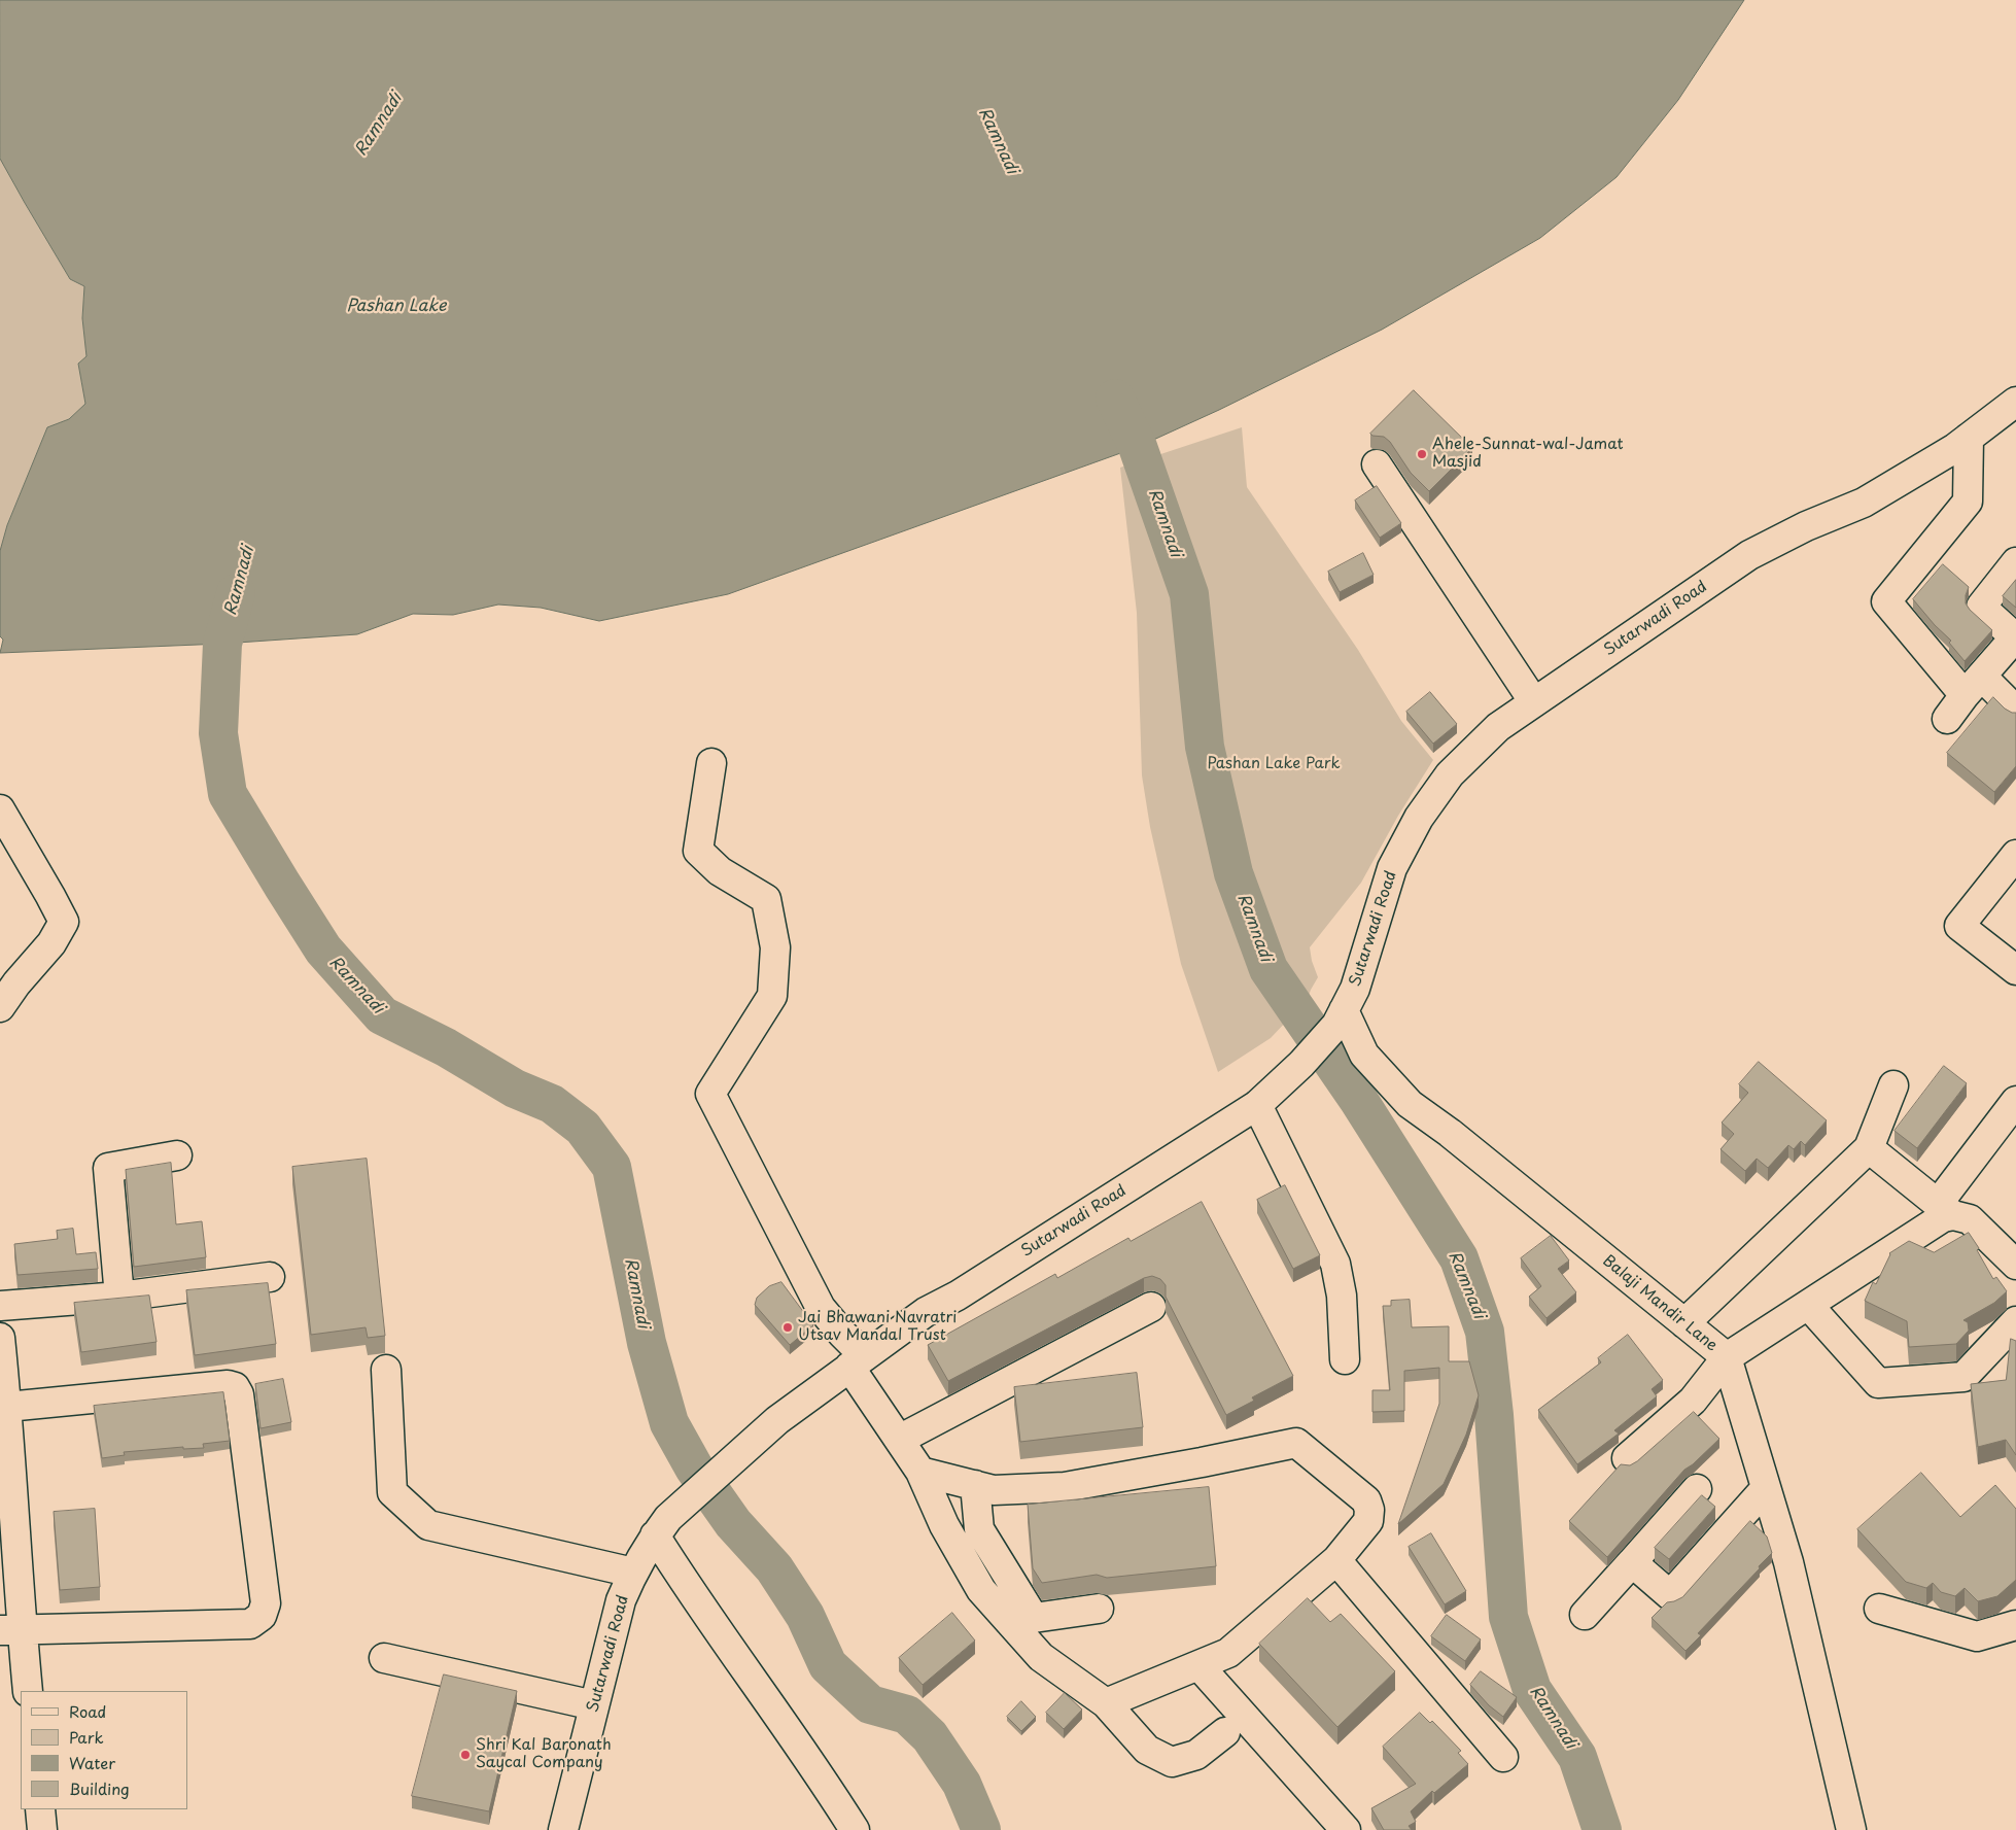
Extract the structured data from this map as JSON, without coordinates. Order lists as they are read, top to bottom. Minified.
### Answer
{"streets":{"street":["Sutarwadi Road","Balaji Mandir Lane"]},"crossings":[["Sutarwadi Road","Balaji Mandir Lane"]],"water":["Ramnadi","Pashan Lake"],"parks":["Pashan Lake Park"],"places":["Ahele-Sunnat-wal-Jamat Masjid","Jai Bhawani Navratri Utsav Mandal Trust","Shri Kal Baronath Saycal Company"],"legend":["Road","Park","Water","Building"]}
